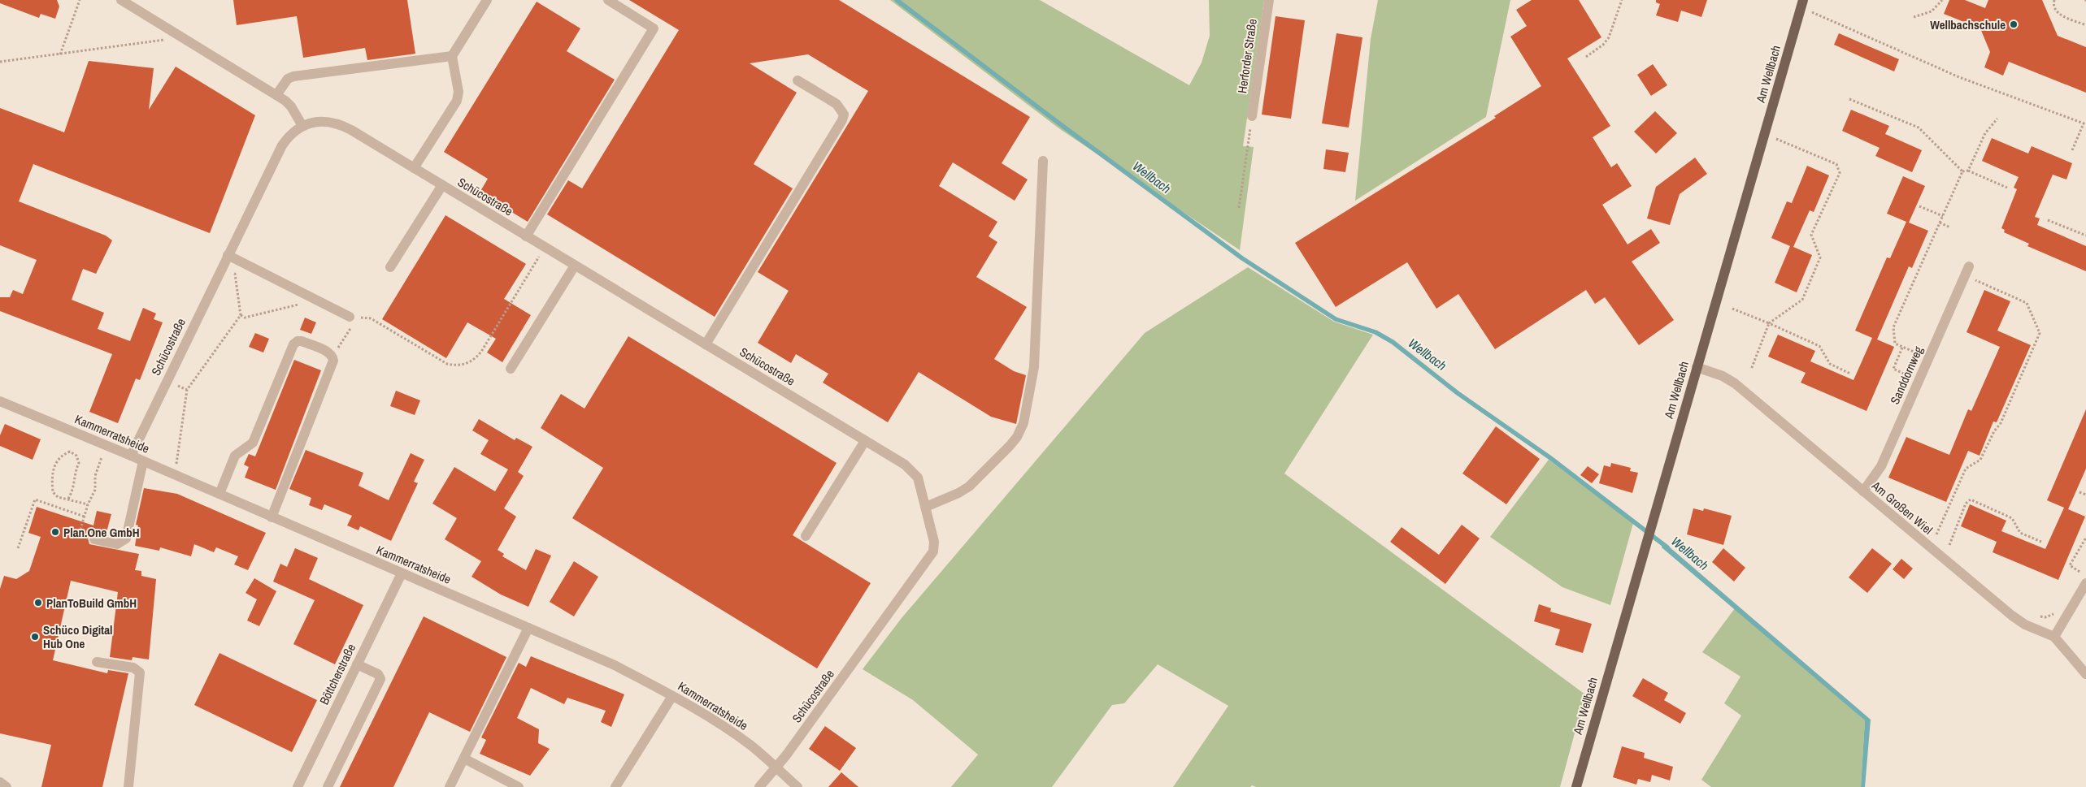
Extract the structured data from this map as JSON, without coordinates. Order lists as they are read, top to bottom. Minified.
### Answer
{"streets":{"main road":["Am Wellbach"],"street":["Herforder Straße","Schücostraße","Sanddornweg","Kammerratsheide","Am Großen Wiel","Böttcherstraße"]},"crossings":[["Am Wellbach","Am Großen Wiel"],["Schücostraße","Kammerratsheide"],["Sanddornweg","Am Großen Wiel"],["Kammerratsheide","Böttcherstraße"]],"water":["Wellbach"],"places":["Wellbachschule","Plan.One GmbH","PlanToBuild GmbH","Schüco Digital Hub One"]}
